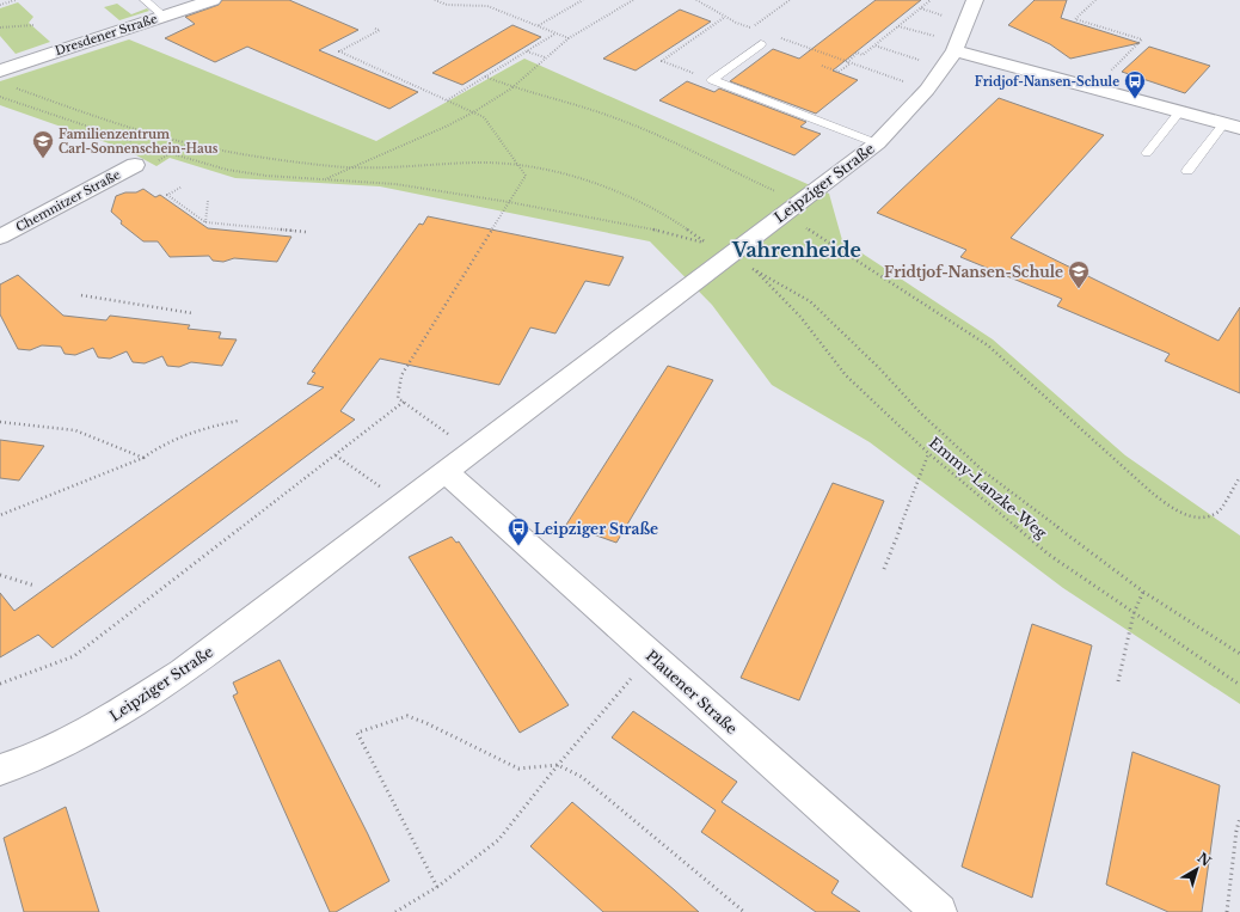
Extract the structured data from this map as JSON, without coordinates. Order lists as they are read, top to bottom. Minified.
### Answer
{"streets":{"street":["Dresdener Straße","Leipziger Straße","Chemnitzer Straße","Plauener Straße"],"path":["Emmy-Lanzke-Weg"]},"crossings":[["Leipziger Straße","Plauener Straße"]],"districts":["Vahrenheide"],"places":{"bus stop":["Fridjof-Nansen-Schule","Leipziger Straße"],"school or university":["Familienzentrum Carl-Sonnenschein-Haus","Fridtjof-Nansen-Schule"]},"north":"top right"}
